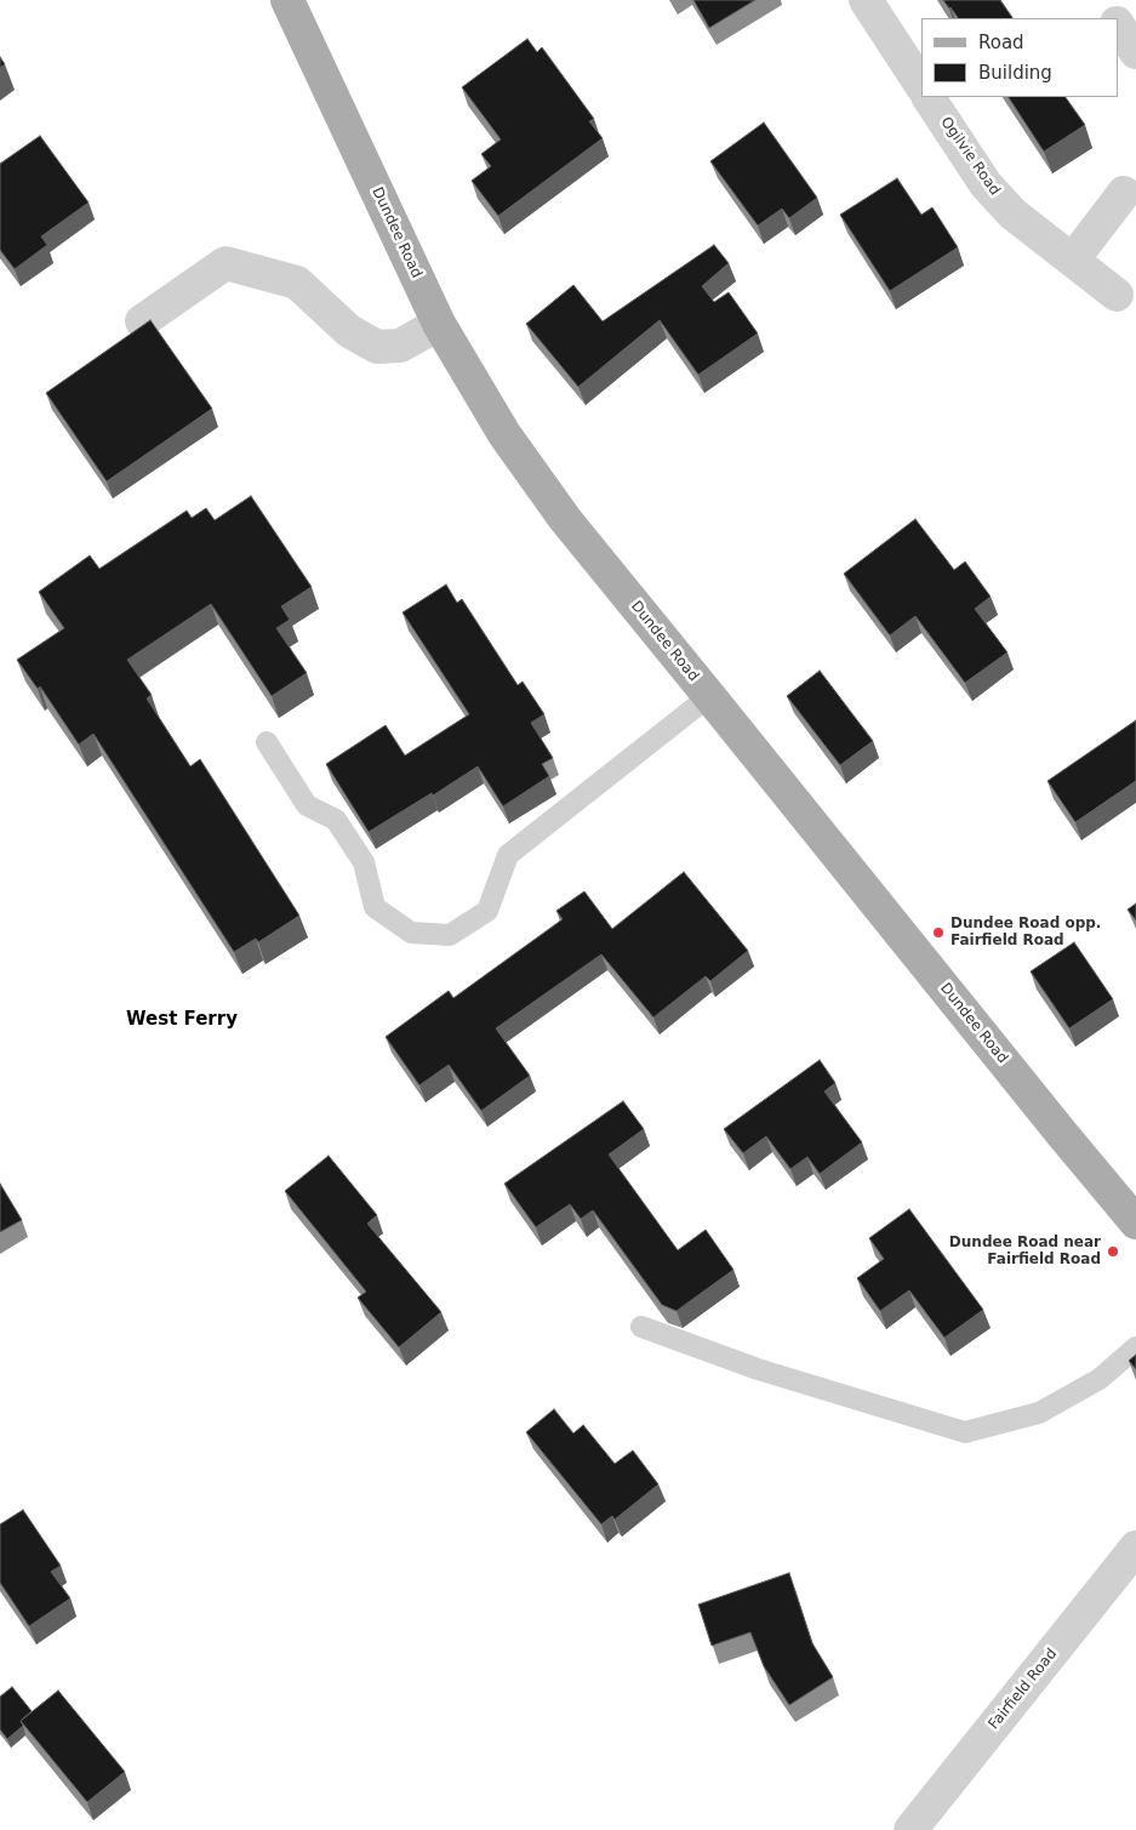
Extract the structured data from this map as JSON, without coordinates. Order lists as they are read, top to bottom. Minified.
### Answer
{"streets":{"main road":["Dundee Road"],"street":["Ogilvie Road","Fairfield Road"]},"districts":["West Ferry"],"places":["Dundee Road opp. Fairfield Road","Dundee Road near Fairfield Road"],"legend":["Road","Building"]}
